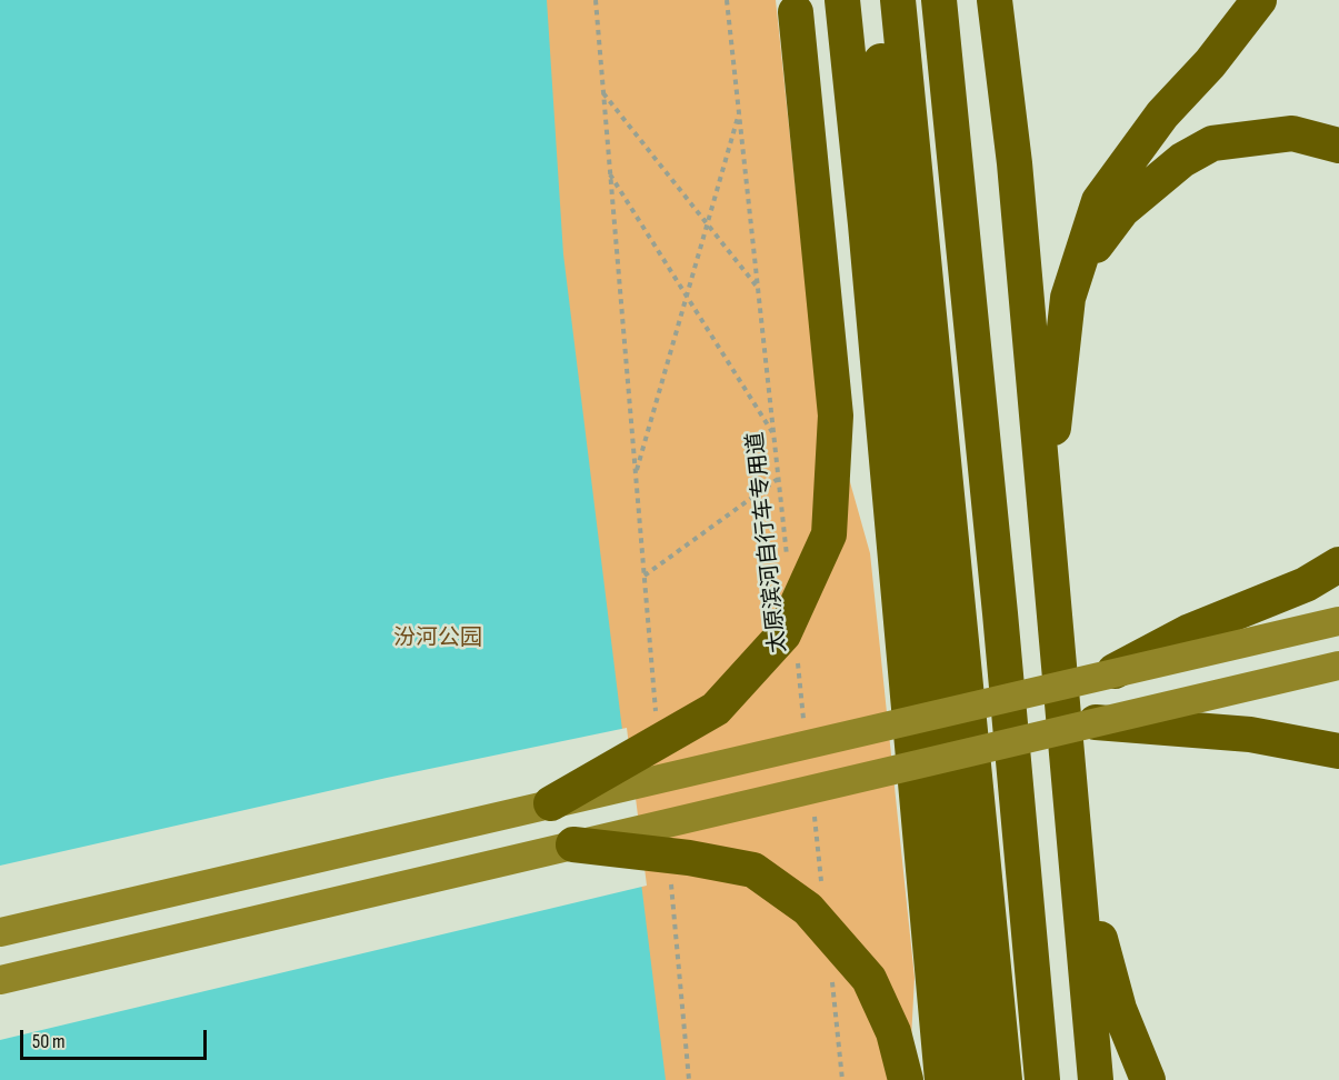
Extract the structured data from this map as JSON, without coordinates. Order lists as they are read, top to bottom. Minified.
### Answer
{"streets":{"path":["太原滨河自行车专用道"]},"parks":["汾河公园"],"scale_bar":"50 m"}
